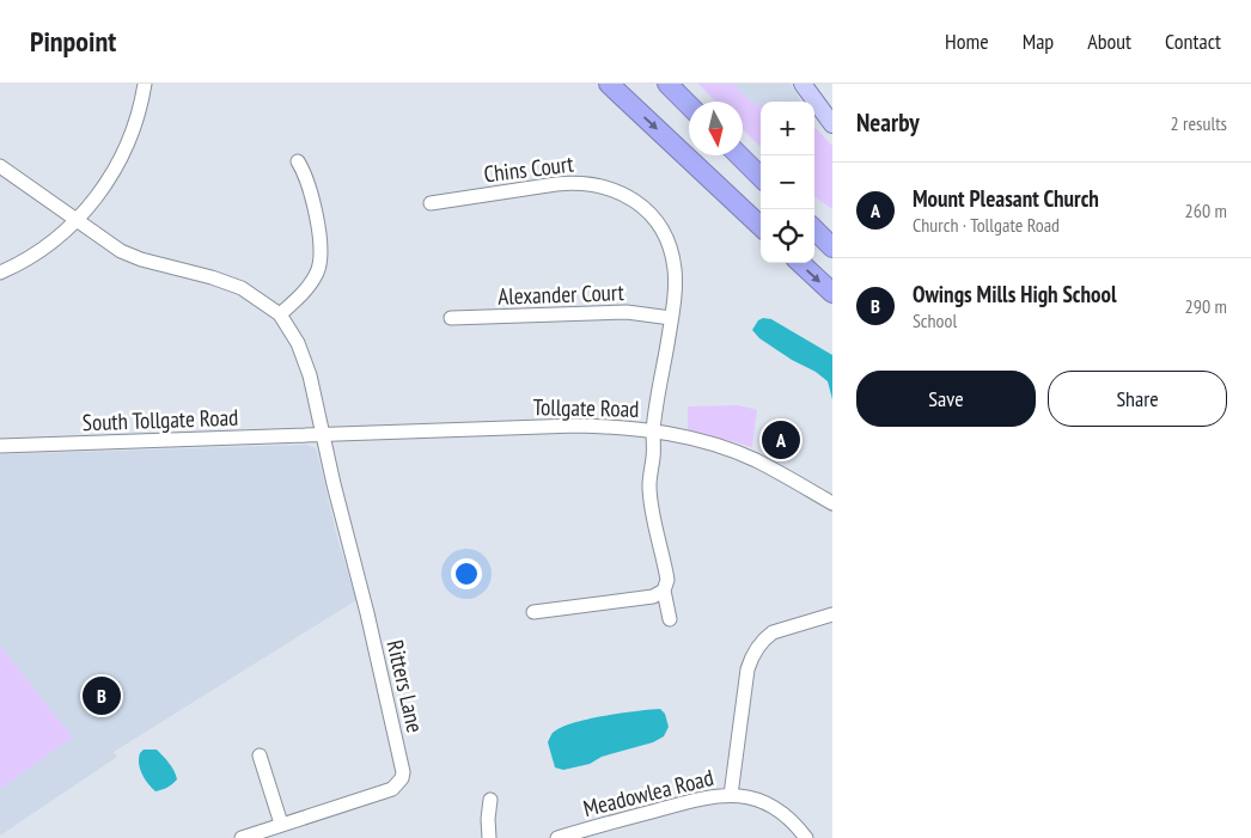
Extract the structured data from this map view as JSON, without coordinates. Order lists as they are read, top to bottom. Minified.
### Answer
{"streets":{"street":["Chins Court","Alexander Court","Tollgate Road","South Tollgate Road","Ritters Lane","Meadowlea Road"]},"crossings":[["Chins Court","Alexander Court"],["Chins Court","Tollgate Road"],["Tollgate Road","South Tollgate Road"],["Tollgate Road","Ritters Lane"],["South Tollgate Road","Ritters Lane"]],"north":"bottom","page":{"header":"Pinpoint","nav":["Home","Map","About","Contact"],"heading":["Nearby","2 results"],"map_buttons":["+","−"],"list":[{"mark":"A","name":"Mount Pleasant Church","note":"Church · Tollgate Road","value":"260 m"},{"mark":"B","name":"Owings Mills High School","note":"School","value":"290 m"}],"buttons":["Save","Share"],"pins":["A","B"]}}
